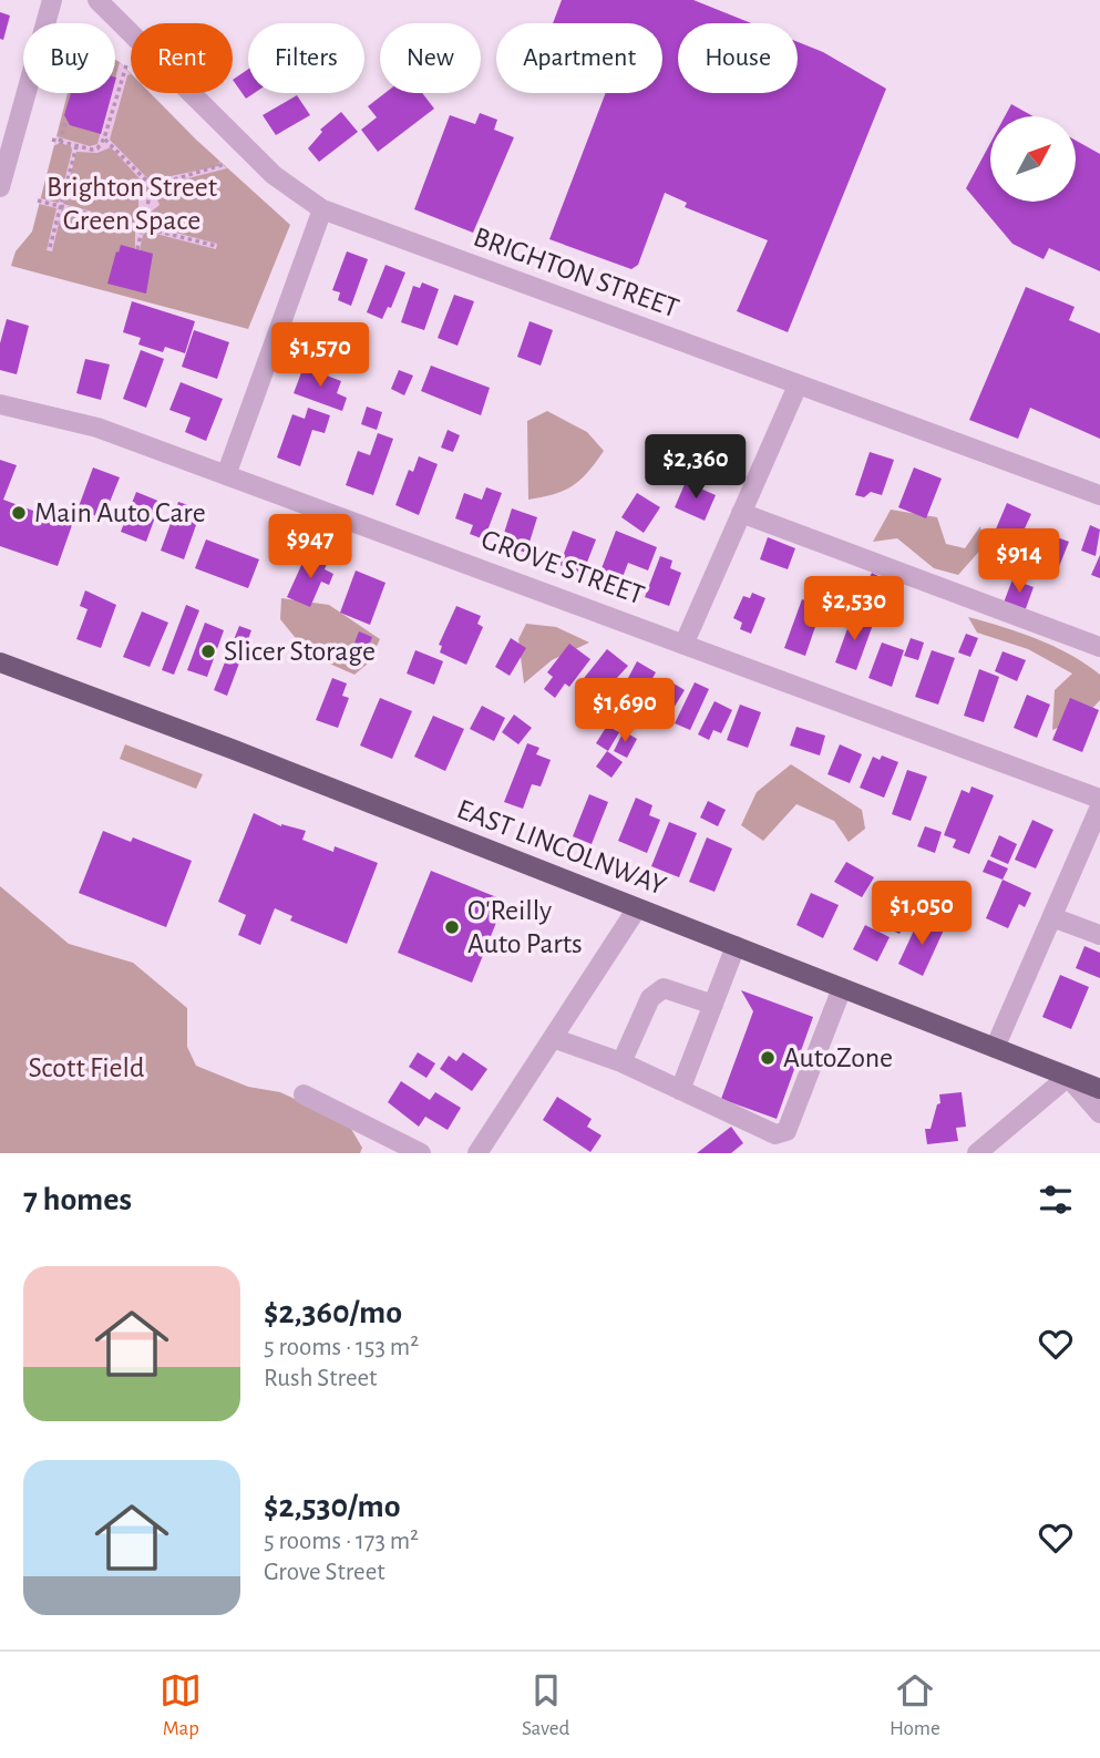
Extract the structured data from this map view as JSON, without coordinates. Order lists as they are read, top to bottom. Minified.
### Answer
{"streets":{"main road":["EAST LINCOLNWAY"],"street":["BRIGHTON STREET","GROVE STREET"]},"parks":["Brighton Street Green Space","Scott Field"],"places":["Main Auto Care","Slicer Storage","O'Reilly Auto Parts","AutoZone"],"north":"top right","page":{"chip":["Buy","Rent","Filters","New","Apartment","House"],"price":["$1,570","$2,360","$947","$914","$2,530","$1,690","$1,050"],"heading":"7 homes","list":[{"name":"$2,360/mo","note":"5 rooms · 153 m² · Rush Street"},{"name":"$2,530/mo","note":"5 rooms · 173 m² · Grove Street"}],"tabs":["Map","Saved","Home"]}}
